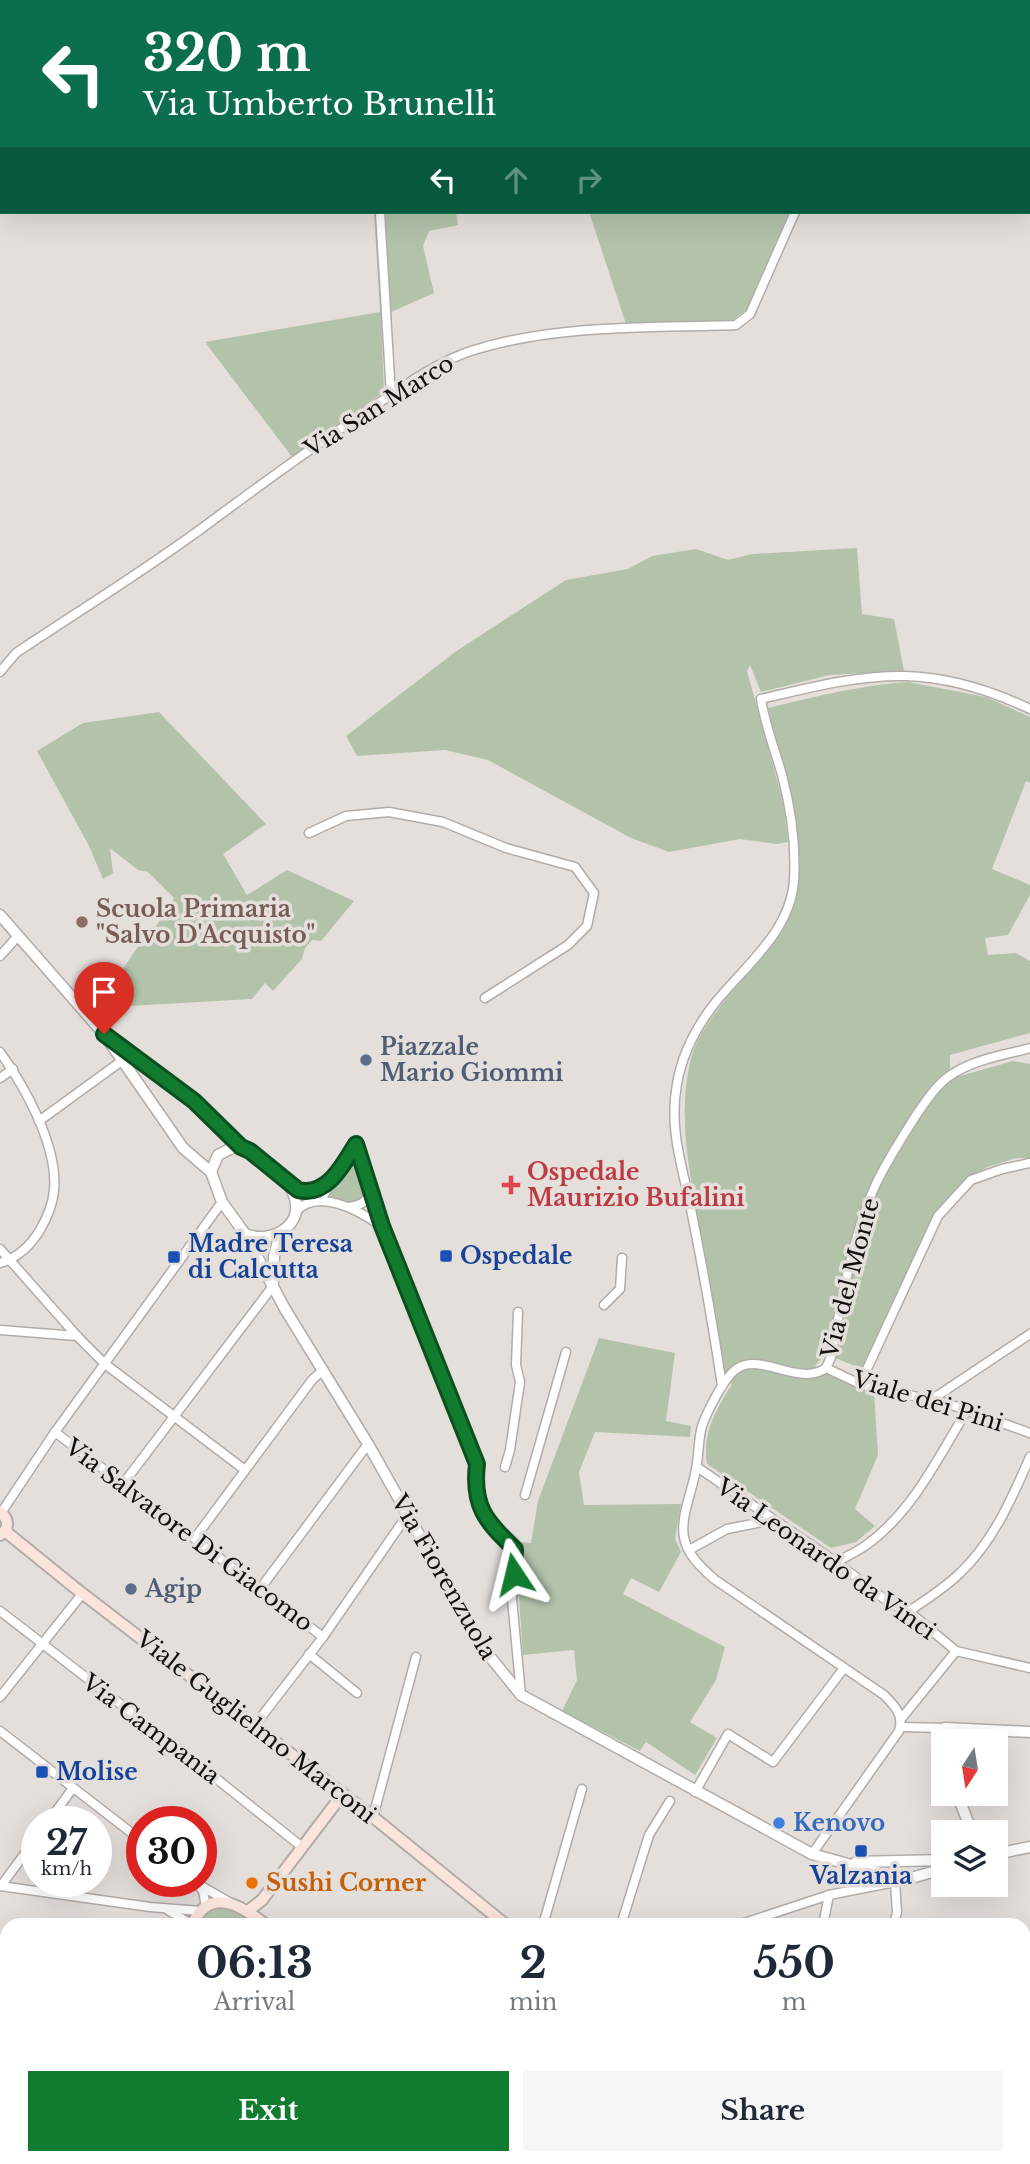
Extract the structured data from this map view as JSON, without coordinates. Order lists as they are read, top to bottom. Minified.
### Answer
{"streets":{"main road":["Viale Guglielmo Marconi"],"street":["Via San Marco","Via del Monte","Viale dei Pini","Via Salvatore Di Giacomo","Via Leonardo da Vinci","Via Fiorenzuola","Via Campania"]},"crossings":[["Via del Monte","Viale dei Pini"],["Via del Monte","Via Leonardo da Vinci"]],"places":{"other":["Scuola Primaria \"Salvo D'Acquisto\"","Piazzale Mario Giommi","Agip","Kenovo","Sushi Corner"],"health":["Ospedale Maurizio Bufalini"],"transit":["Ospedale","Madre Teresa di Calcutta","Molise","Valzania"]},"north":"bottom","page":{"turn":["320 m","Via Umberto Brunelli"],"speed":"27 km/h","limit":"30","eta":["06:13","Arrival","2","min","550","m"],"buttons":["Exit","Share"]}}
